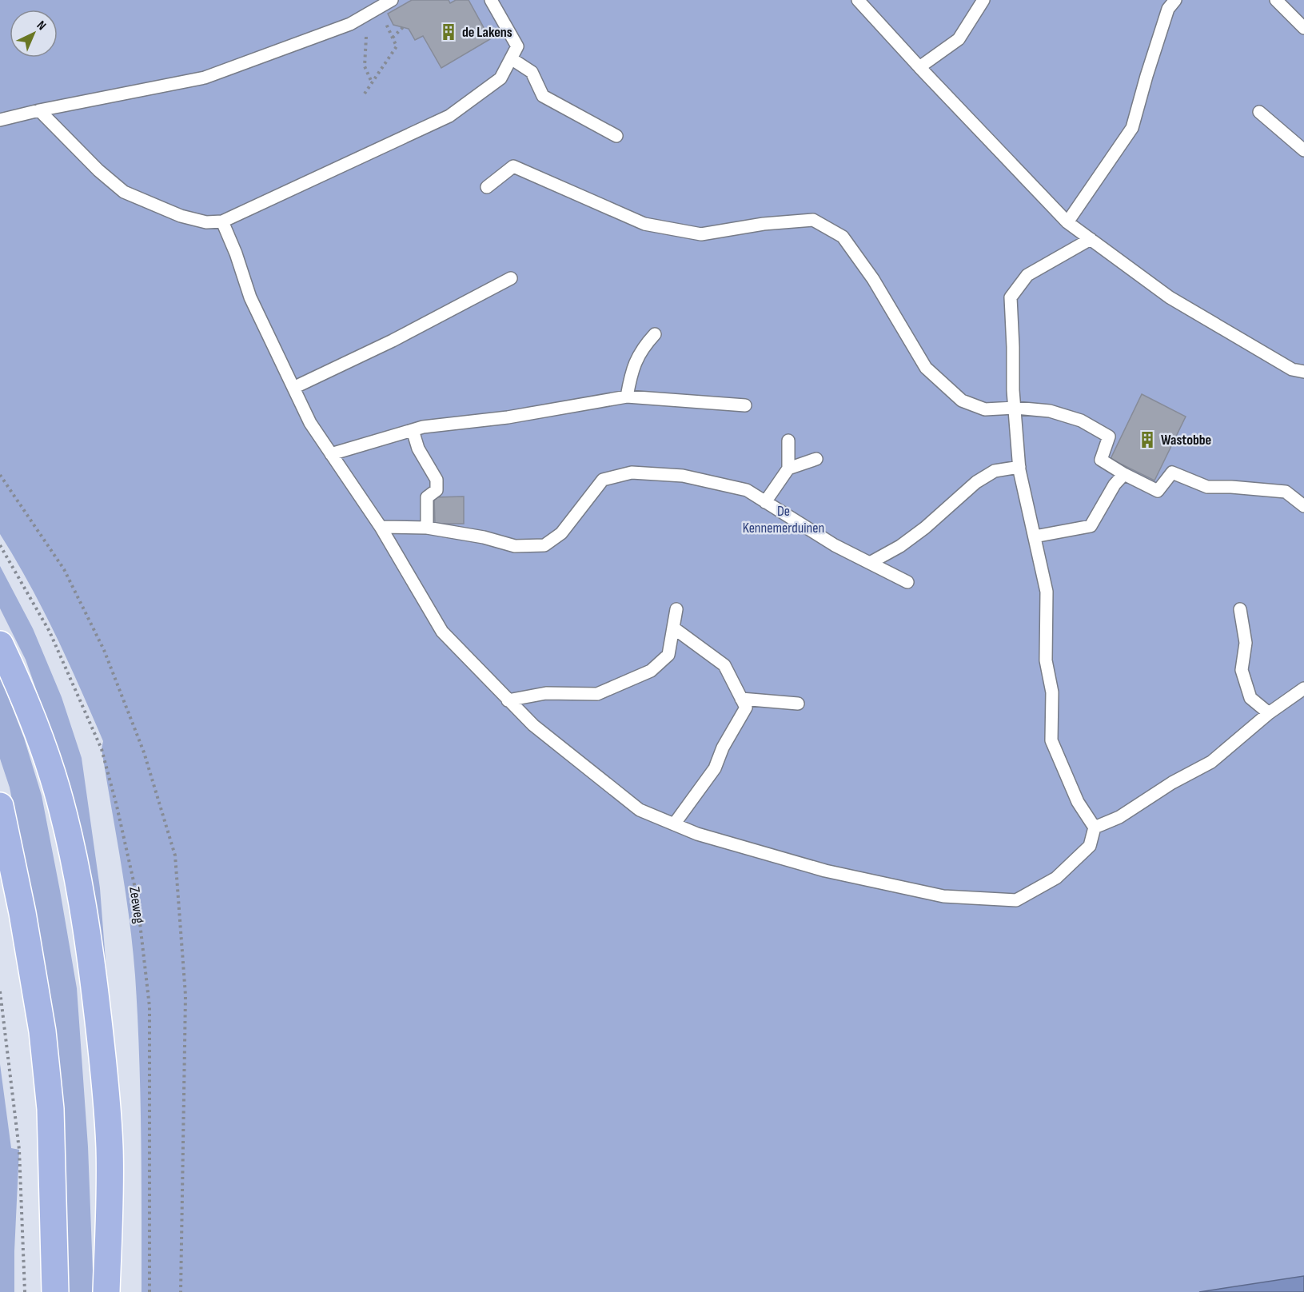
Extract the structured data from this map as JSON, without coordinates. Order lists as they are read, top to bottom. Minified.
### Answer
{"streets":{"path":["Zeeweg"]},"parks":["De Kennemerduinen"],"places":{"building":["de Lakens","Wastobbe"]},"north":"top right"}
